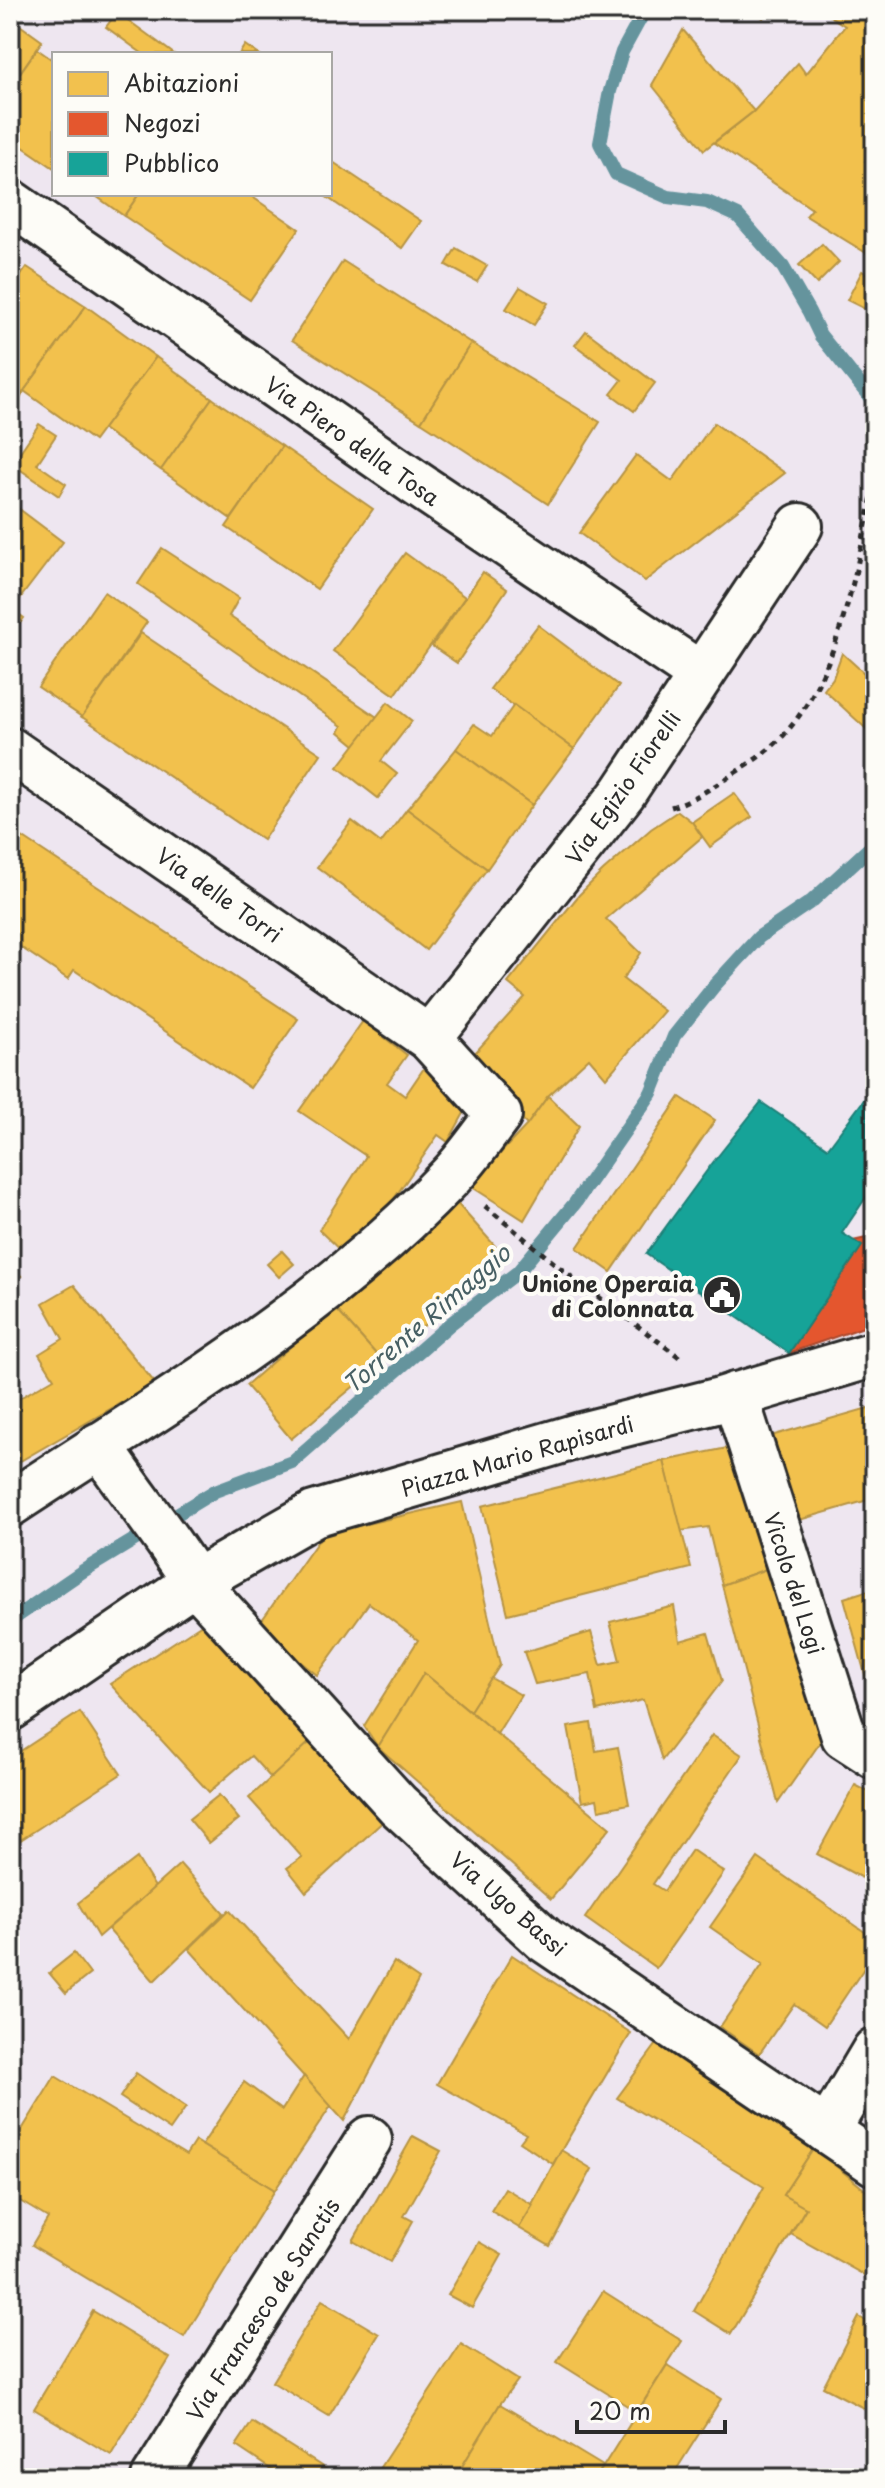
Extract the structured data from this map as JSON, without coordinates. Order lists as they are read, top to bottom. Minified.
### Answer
{"streets":{"street":["Via Piero della Tosa","Via Egizio Fiorelli","Via delle Torri","Piazza Mario Rapisardi","Vicolo del Logi","Via Ugo Bassi","Via Francesco de Sanctis"]},"crossings":[["Via Piero della Tosa","Via Egizio Fiorelli"],["Via Egizio Fiorelli","Via delle Torri"],["Via delle Torri","Via Ugo Bassi"],["Piazza Mario Rapisardi","Vicolo del Logi"],["Piazza Mario Rapisardi","Via Ugo Bassi"]],"water":["Torrente Rimaggio"],"places":{"public building":["Unione Operaia di Colonnata"]},"legend":["Abitazioni","Negozi","Pubblico"],"scale_bar":"20 m"}
